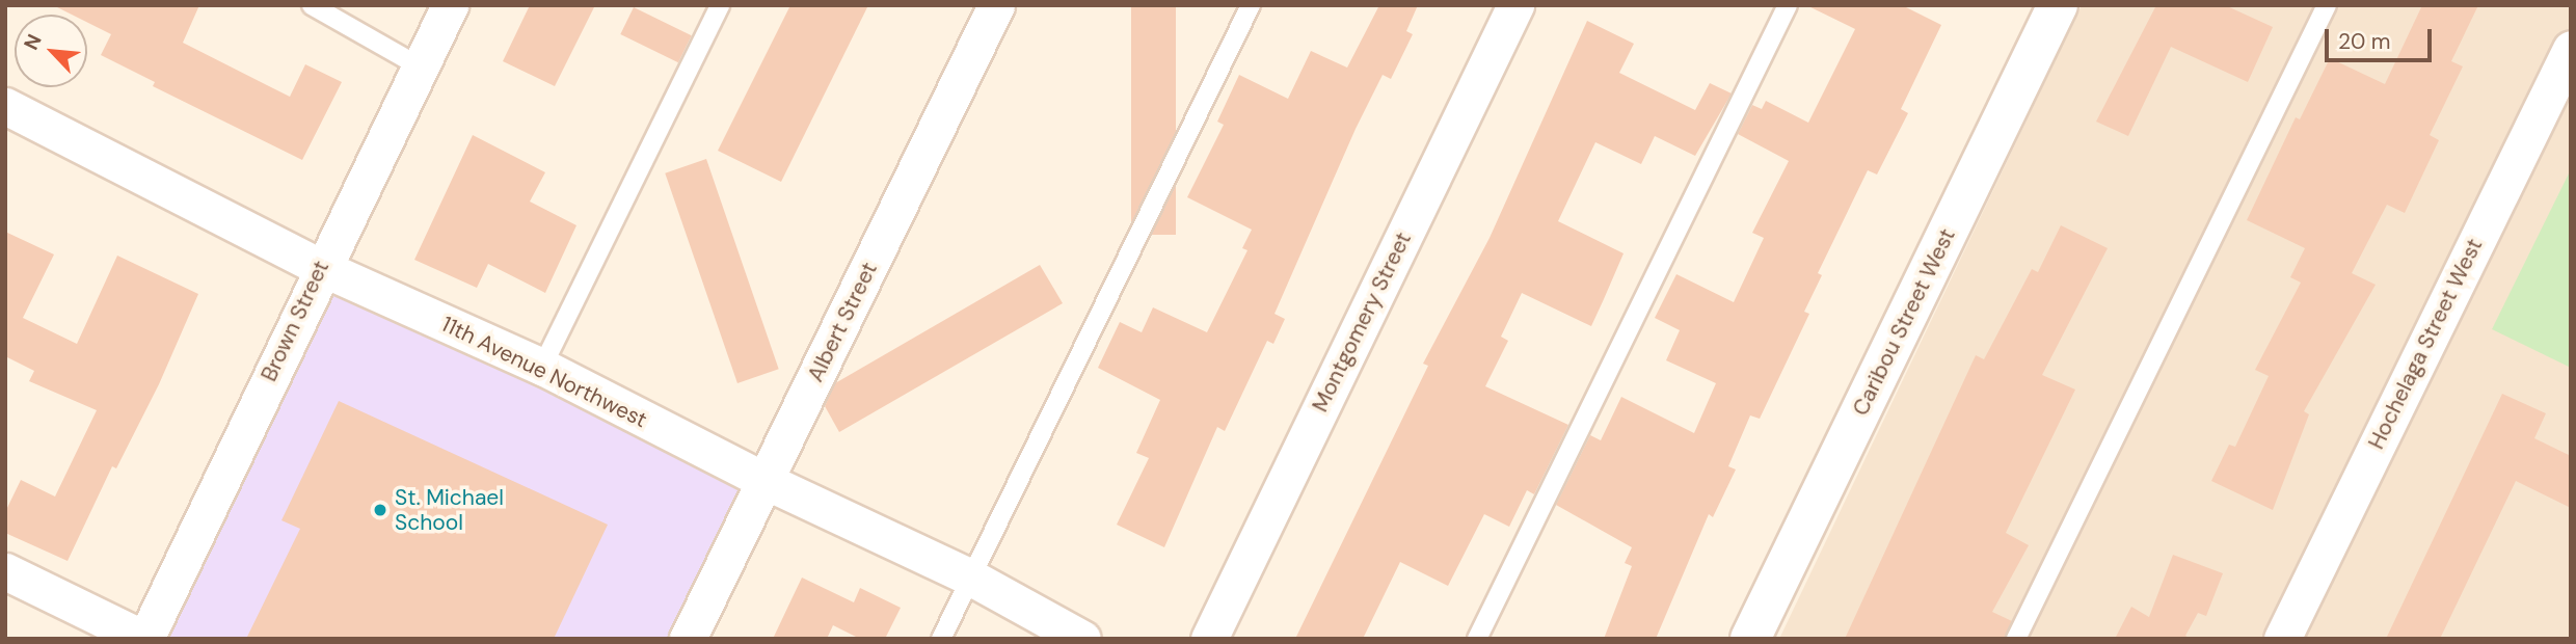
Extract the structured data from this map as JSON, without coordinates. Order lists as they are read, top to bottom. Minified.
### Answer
{"streets":{"street":["Brown Street","Albert Street","Montgomery Street","Caribou Street West","Hochelaga Street West","11th Avenue Northwest"]},"crossings":[["Brown Street","11th Avenue Northwest"],["Albert Street","11th Avenue Northwest"]],"places":["St. Michael School"],"scale_bar":"20 m","north":"top left"}
